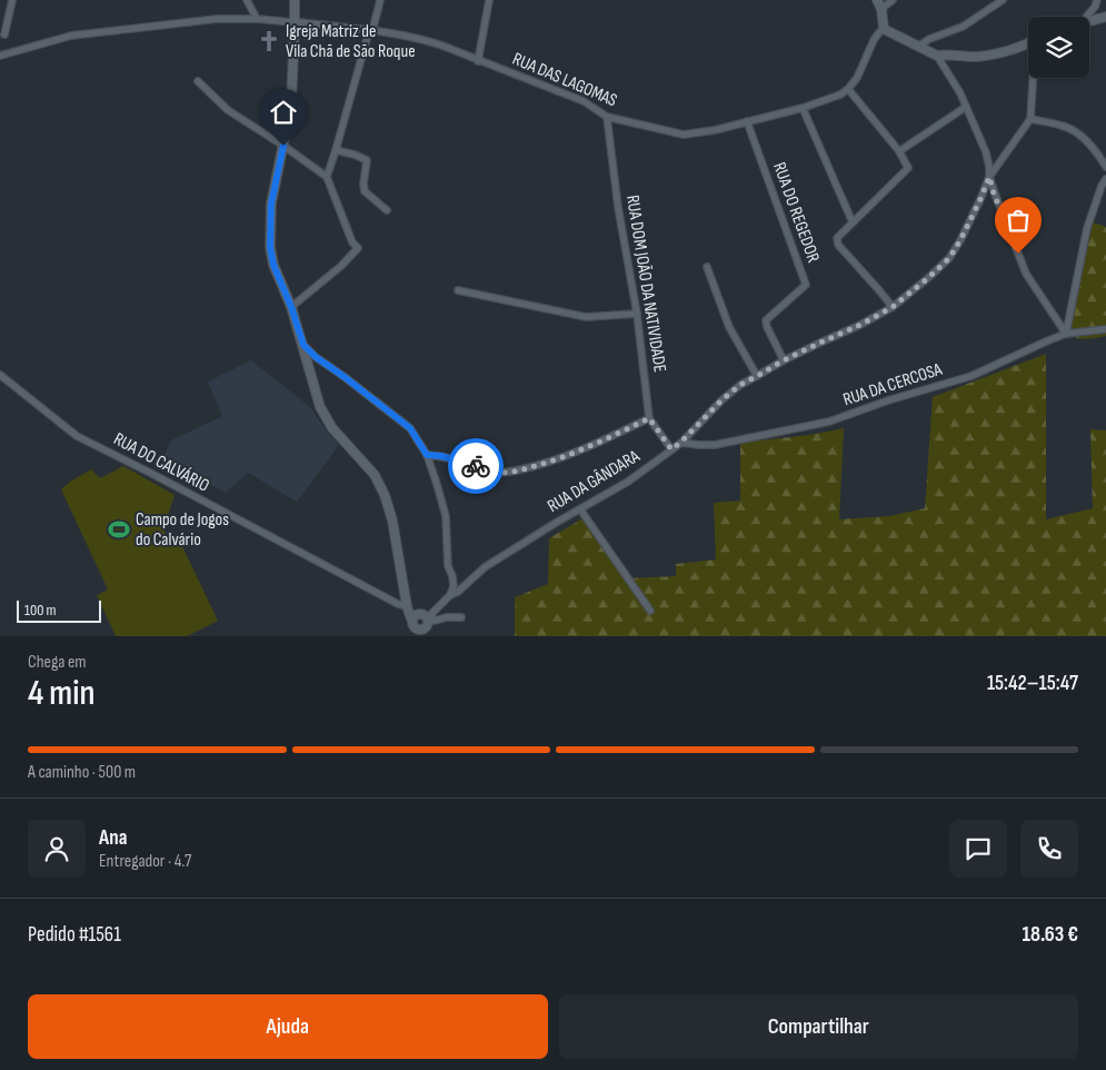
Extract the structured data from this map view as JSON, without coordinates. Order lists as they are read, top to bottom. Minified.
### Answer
{"streets":{"street":["RUA DAS LAGOMAS","RUA DO REGEDOR","RUA DOM JOÃO DA NATIVIDADE","RUA DA CERCOSA","RUA DO CALVÁRIO","RUA DA GÂNDARA"]},"crossings":[["RUA DAS LAGOMAS","RUA DO REGEDOR"],["RUA DAS LAGOMAS","RUA DOM JOÃO DA NATIVIDADE"],["RUA DO REGEDOR","RUA DA GÂNDARA"],["RUA DOM JOÃO DA NATIVIDADE","RUA DA GÂNDARA"],["RUA DA CERCOSA","RUA DA GÂNDARA"]],"places":{"church":["Igreja Matriz de Vila Chã de São Roque"],"sports":["Campo de Jogos do Calvário"]},"scale_bar":"100 m","page":{"scale":"100 m","heading":["4 min","Chega em","15:42–15:47"],"panel":["Ana","Entregador · 4.7","Pedido #1561","18.63 €"],"bar":"A caminho · 500 m","buttons":["Ajuda","Compartilhar"]}}
